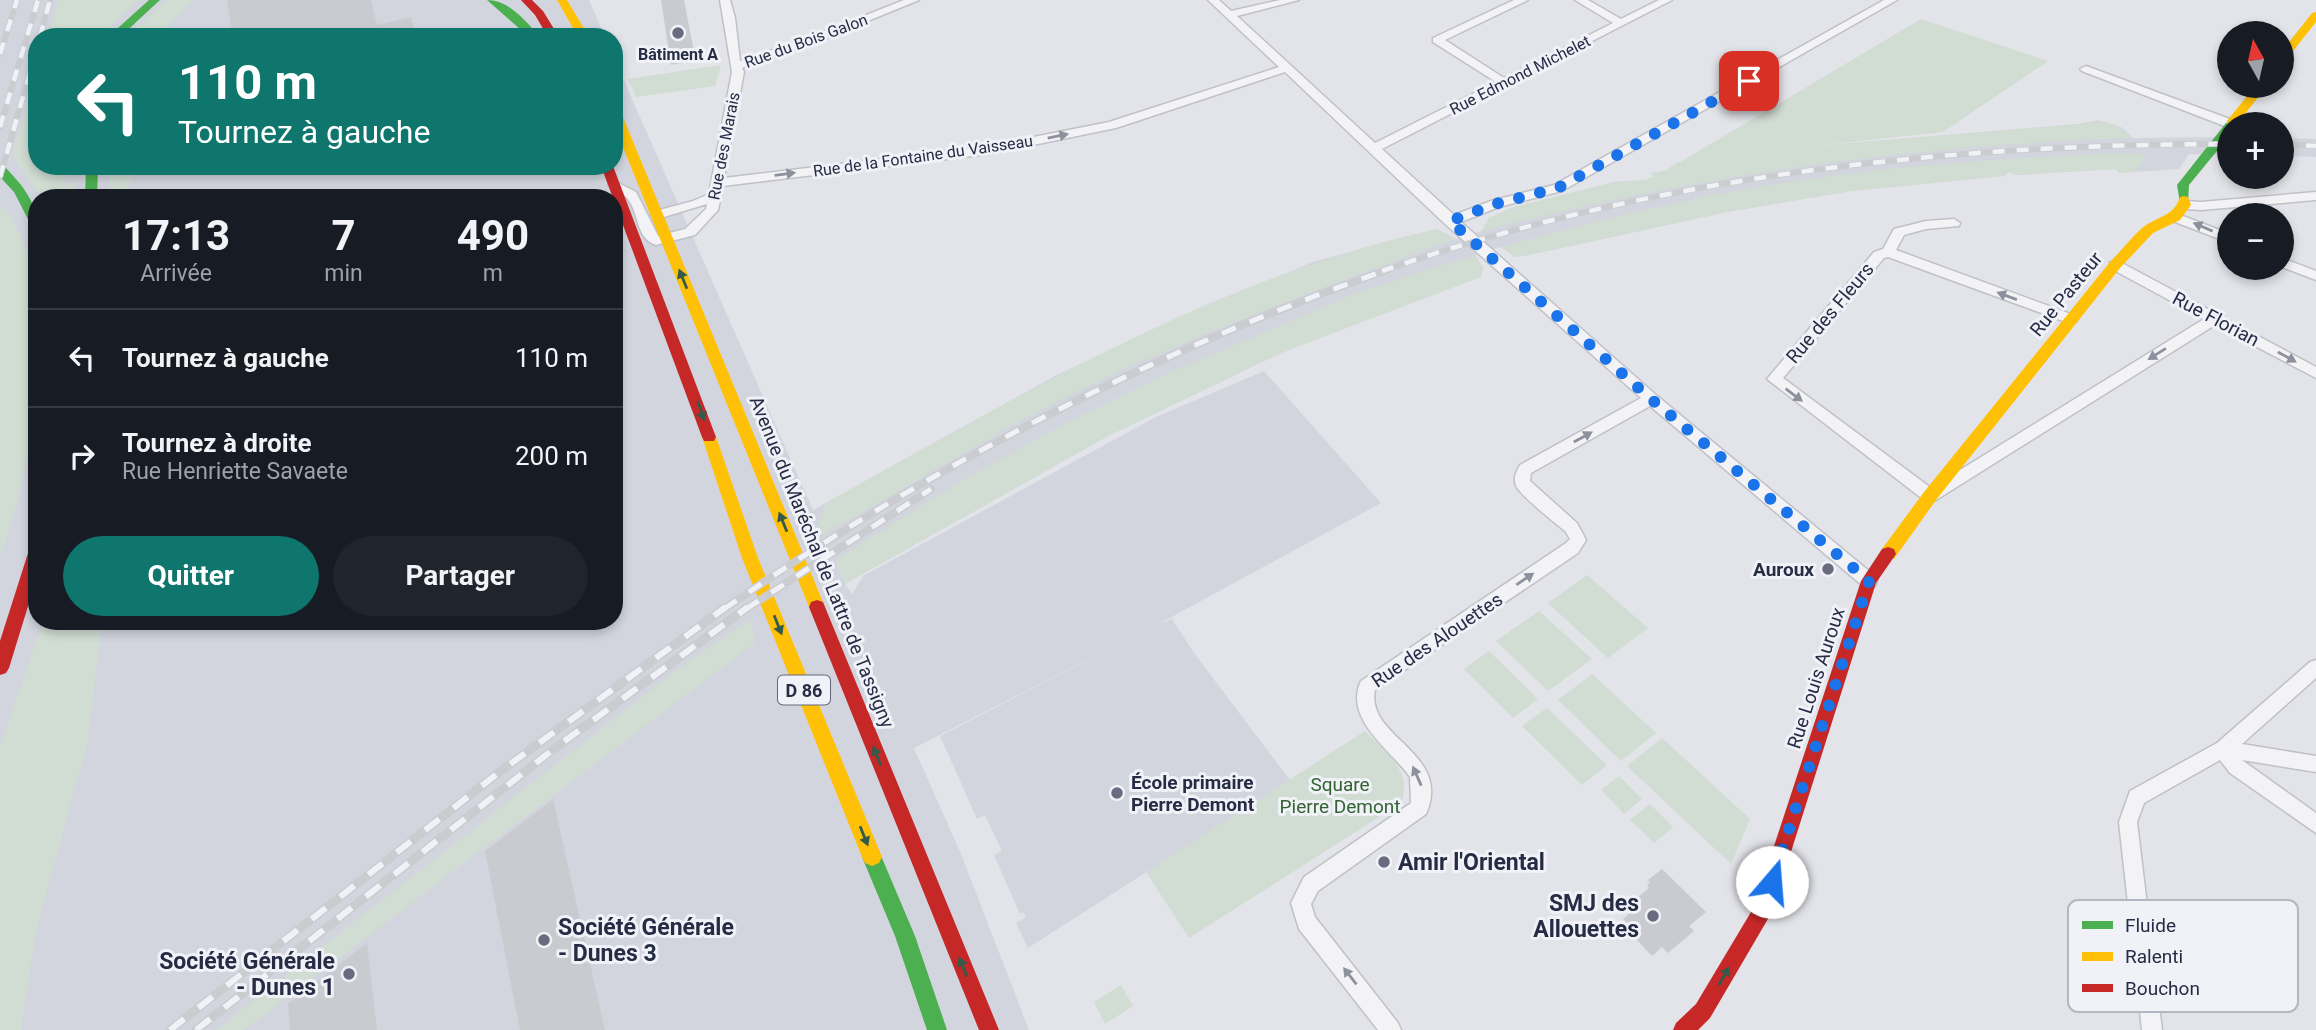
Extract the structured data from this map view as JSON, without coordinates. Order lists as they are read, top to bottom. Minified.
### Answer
{"streets":{"main road":["Rue Pasteur","Avenue du Maréchal de Lattre de Tassigny","Rue Louis Auroux","D 86"],"street":["Rue du Bois Galon","Rue Edmond Michelet","Rue des Marais","Rue de la Fontaine du Vaisseau","Rue des Fleurs","Rue Florian","Rue des Alouettes"]},"crossings":[["Rue du Bois Galon","Rue des Marais"],["Rue des Marais","Rue de la Fontaine du Vaisseau"],["Rue des Marais","Avenue du Maréchal de Lattre de Tassigny"],["Rue Pasteur","Rue des Fleurs"],["Rue Pasteur","Rue Florian"],["Rue Pasteur","Rue Louis Auroux"],["Rue des Fleurs","Rue Louis Auroux"],["Rue Florian","Rue Louis Auroux"]],"one_way":["Rue de la Fontaine du Vaisseau","Rue Florian"],"parks":["Square Pierre Demont"],"places":["Bâtiment A","Auroux","École primaire Pierre Demont","Amir l'Oriental","SMJ des Allouettes","Société Générale - Dunes 3","Société Générale - Dunes 1"],"legend":["Fluide","Ralenti","Bouchon"],"north":"top","page":{"map_buttons":["+","−"],"turn":["110 m","Tournez à gauche"],"eta":["17:13","Arrivée","7","min","490","m"],"list":[{"name":"Tournez à gauche","value":"110 m"},{"name":"Tournez à droite","note":"Rue Henriette Savaete","value":"200 m"}],"buttons":["Quitter","Partager"]}}
